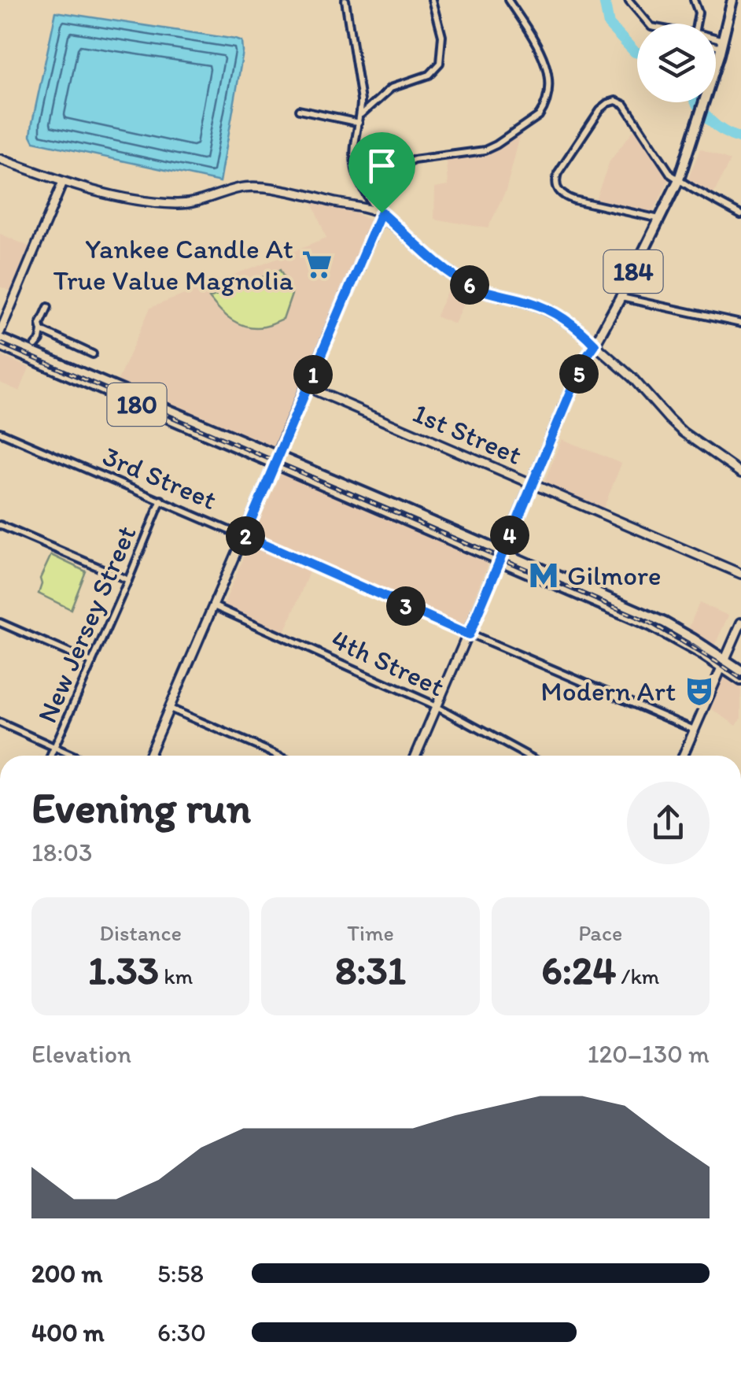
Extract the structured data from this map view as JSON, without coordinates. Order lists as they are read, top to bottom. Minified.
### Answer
{"streets":{"main road":["184","180","1st Street"],"street":["3rd Street","New Jersey Street","4th Street"]},"crossings":[["184","180"],["184","1st Street"],["3rd Street","New Jersey Street"]],"places":{"supermarket":["Yankee Candle At True Value Magnolia"],"metro station":["Gilmore"],"theatre":["Modern Art"]},"page":{"pins":["6","5","1","4","2","3"],"heading":["Evening run","18:03"],"stats":[["Distance","1.33 km"],["Time","8:31"],["Pace","6:24 /km"]],"chart":["Elevation","120–130 m"],"list":[{"name":"200 m","note":"5:58"},{"name":"400 m","note":"6:30"}]}}
